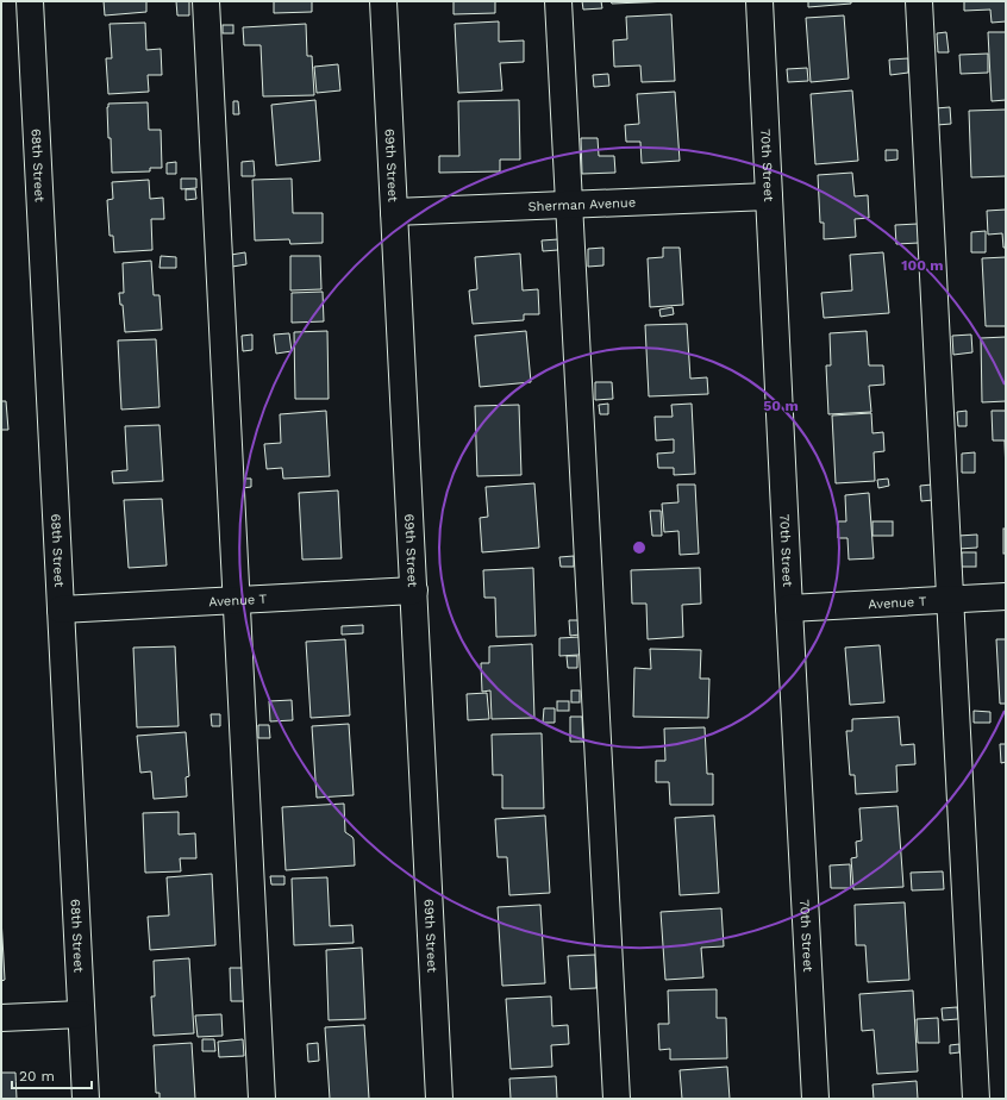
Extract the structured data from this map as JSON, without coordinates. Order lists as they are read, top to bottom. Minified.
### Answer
{"streets":{"street":["68th Street","69th Street","70th Street","Sherman Avenue","Avenue T"]},"crossings":[["68th Street","Avenue T"],["69th Street","Sherman Avenue"],["69th Street","Avenue T"],["70th Street","Sherman Avenue"],["70th Street","Avenue T"]],"scale_bar":"20 m","rings":["100 m","50 m"]}
